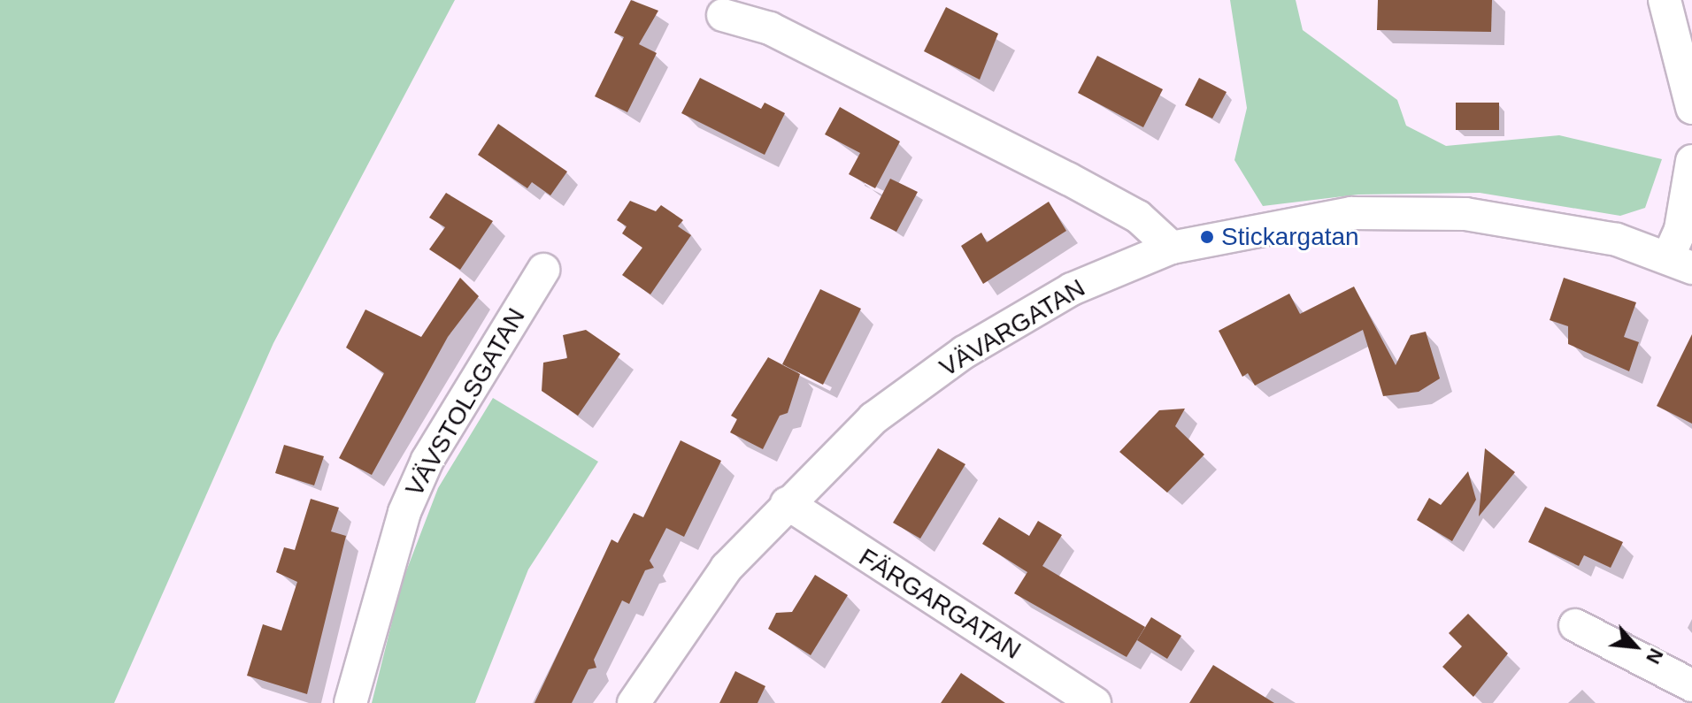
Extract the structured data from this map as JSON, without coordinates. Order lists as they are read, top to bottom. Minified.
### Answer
{"streets":{"street":["VÄVARGATAN","VÄVSTOLSGATAN","FÄRGARGATAN"]},"crossings":[["VÄVARGATAN","FÄRGARGATAN"]],"places":["Stickargatan"],"north":"bottom right"}
